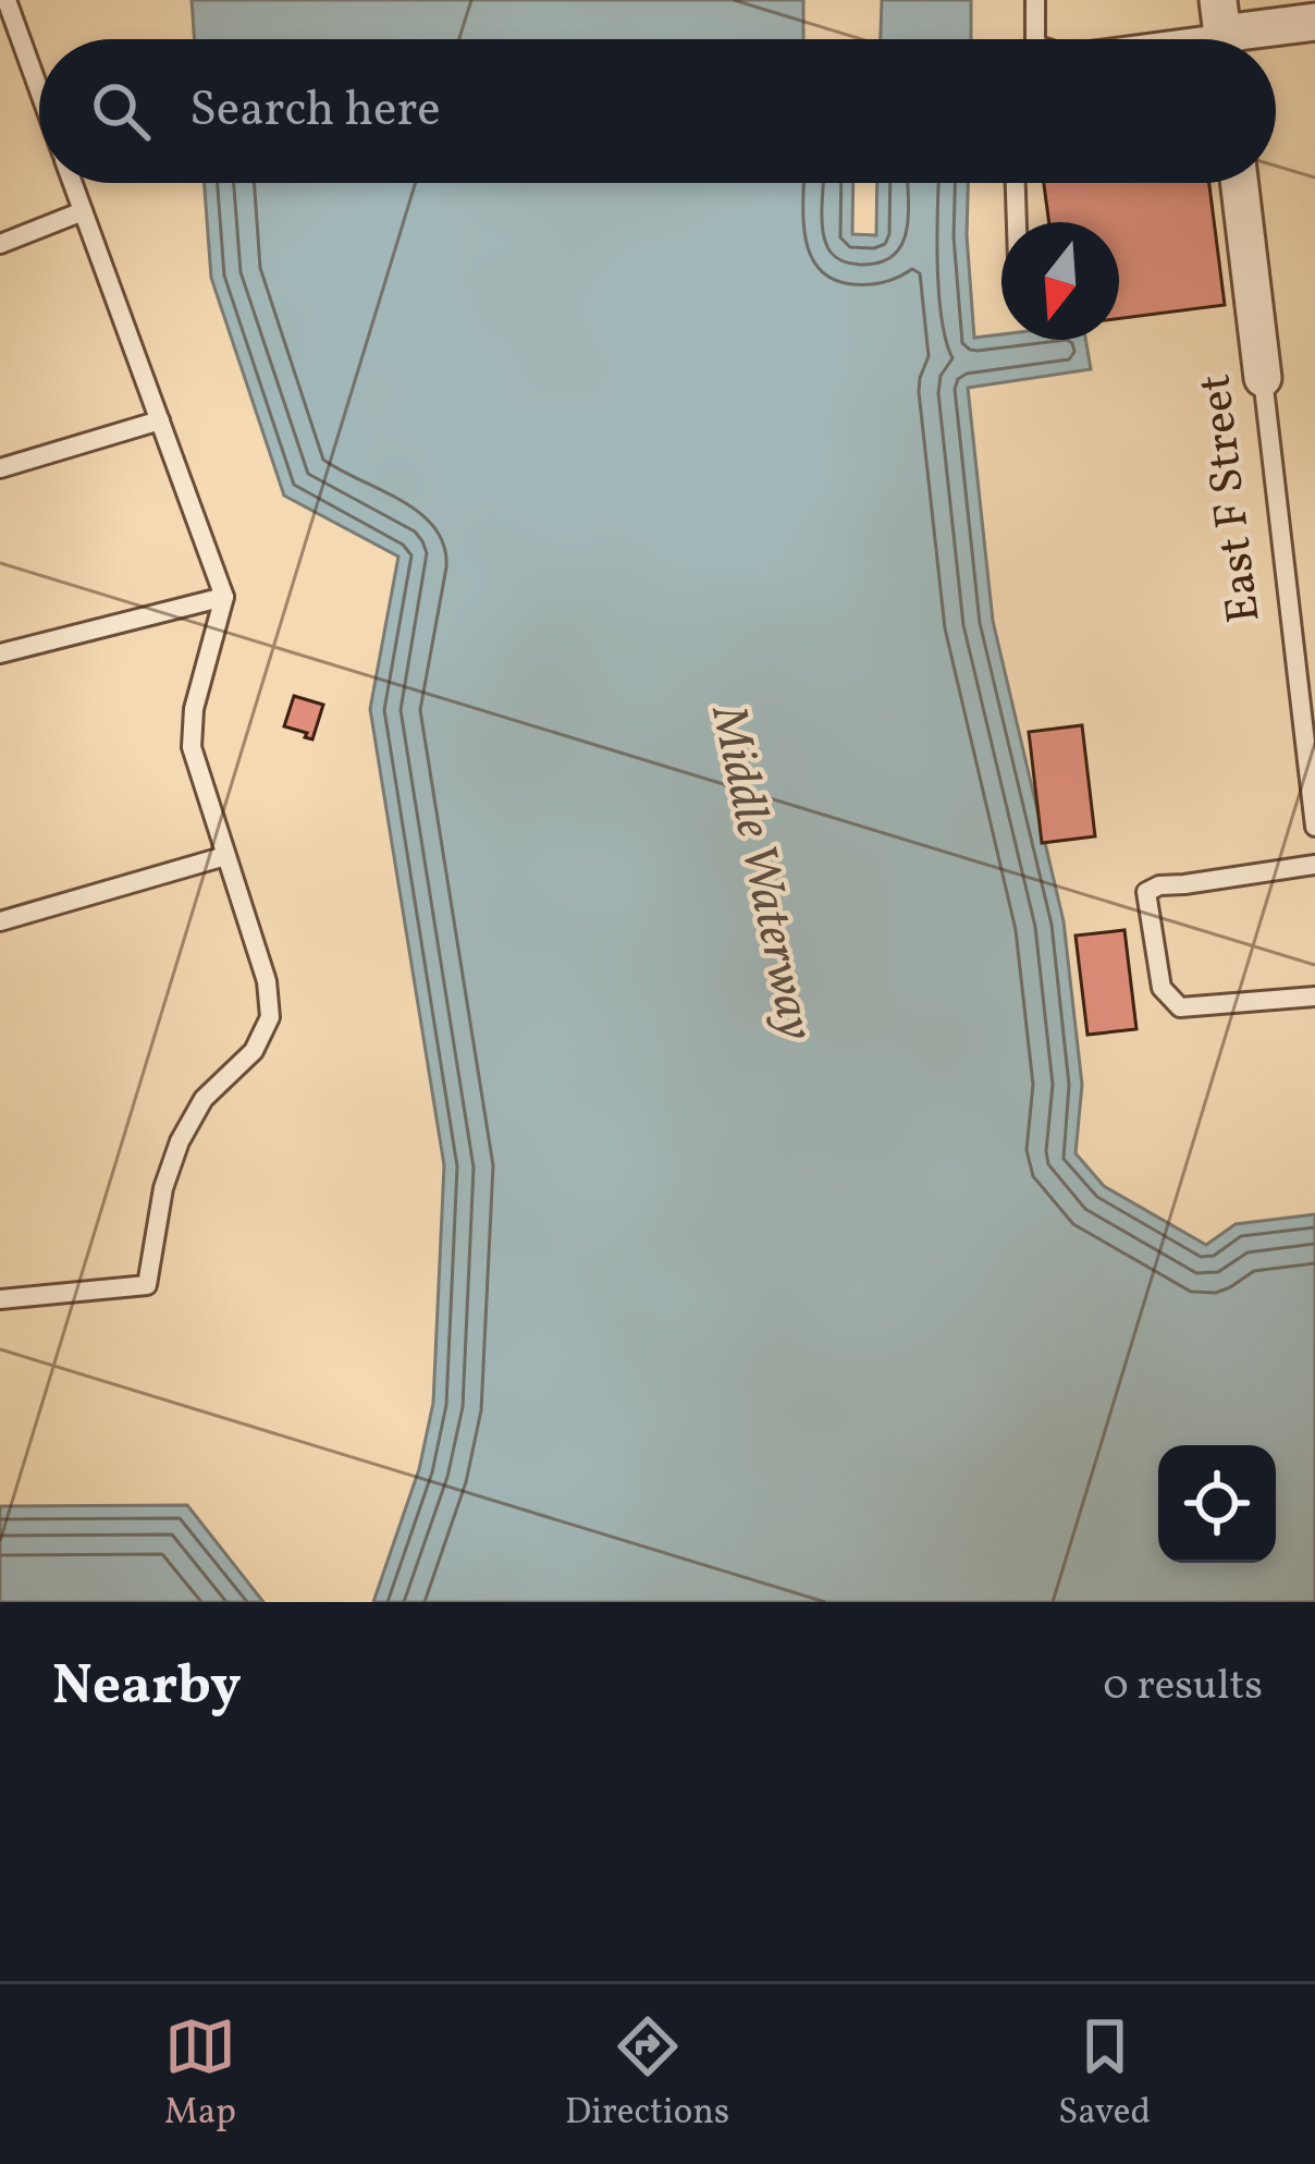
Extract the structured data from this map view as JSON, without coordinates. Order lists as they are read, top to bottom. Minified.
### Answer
{"streets":{"street":["East F Street"]},"water":["Middle Waterway"],"north":"bottom","page":{"search":"Search here","heading":["Nearby","0 results"],"nav":["Map","Directions","Saved"]}}
